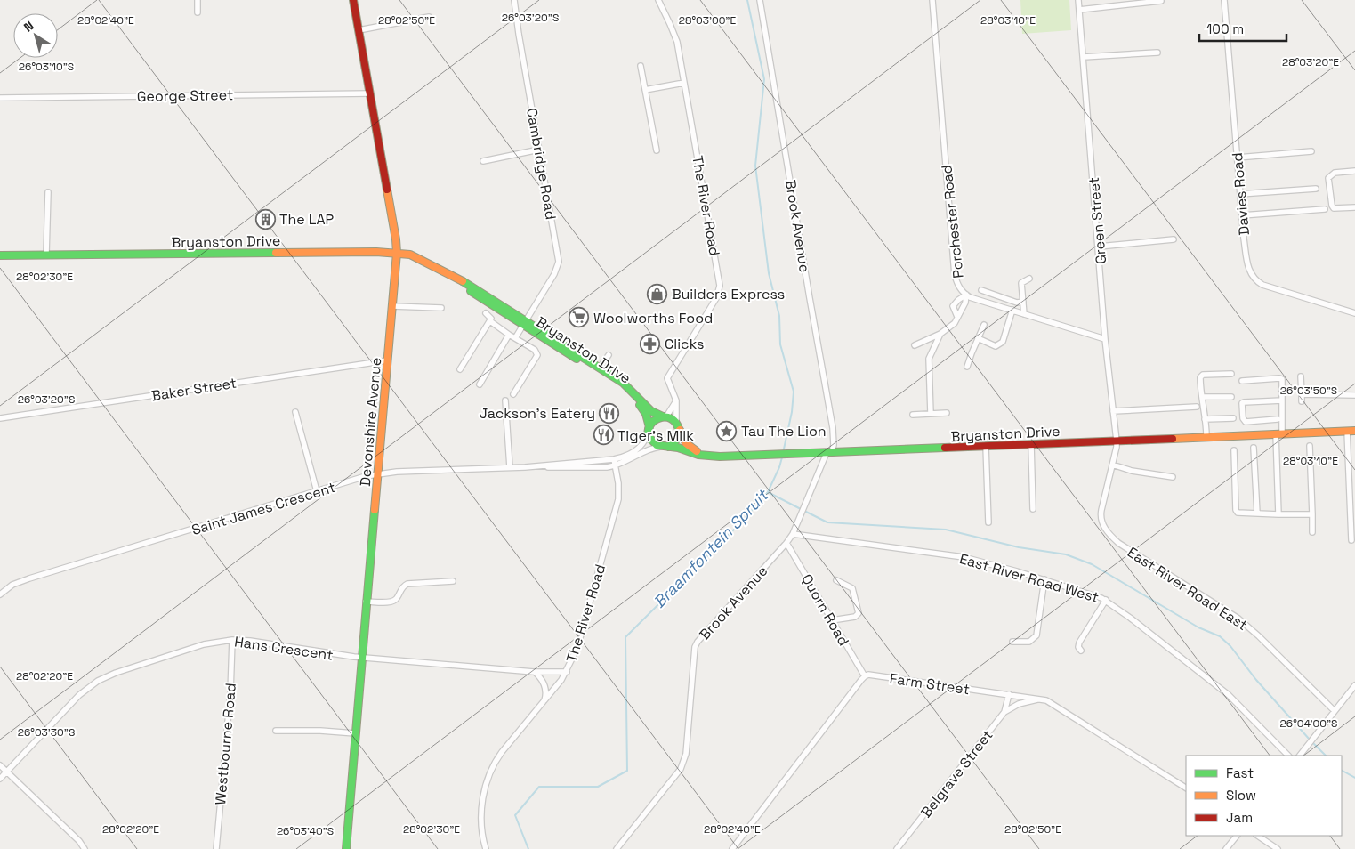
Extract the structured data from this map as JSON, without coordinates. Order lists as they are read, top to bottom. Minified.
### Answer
{"streets":{"main road":["Bryanston Drive","Devonshire Avenue"],"street":["George Street","Cambridge Road","Davies Road","The River Road","Green Street","Porchester Road","Brook Avenue","Baker Street","Saint James Crescent","East River Road West","East River Road East","Quorn Road","Hans Crescent","Farm Street","Westbourne Road","Belgrave Street"]},"crossings":[["George Street","Devonshire Avenue"],["Cambridge Road","Bryanston Drive"],["The River Road","Bryanston Drive"],["The River Road","Saint James Crescent"],["The River Road","Hans Crescent"],["Green Street","Porchester Road"],["Green Street","Bryanston Drive"],["Green Street","East River Road East"],["Brook Avenue","Bryanston Drive"],["Brook Avenue","East River Road West"],["Brook Avenue","Quorn Road"],["Bryanston Drive","Devonshire Avenue"],["Bryanston Drive","Saint James Crescent"],["Bryanston Drive","East River Road East"],["Baker Street","Devonshire Avenue"],["Devonshire Avenue","Saint James Crescent"],["Devonshire Avenue","Hans Crescent"],["Quorn Road","Farm Street"],["Hans Crescent","Westbourne Road"],["Farm Street","Belgrave Street"]],"water":["Braamfontein Spruit"],"places":{"building":["The LAP"],"shop":["Builders Express"],"supermarket":["Woolworths Food"],"pharmacy":["Clicks"],"restaurant":["Jackson's Eatery","Tiger's Milk"],"place":["Tau The Lion"]},"legend":["Fast","Slow","Jam"],"scale_bar":"100 m","north":"top left","coordinates":["26°03'20\"S","28°02'40\"E","28°02'50\"E","28°03'00\"E","28°03'10\"E","28°03'20\"E","26°03'10\"S","28°02'30\"E","26°03'50\"S","28°02'20\"E","26°04'00\"S","26°03'30\"S","26°03'40\"S"]}
